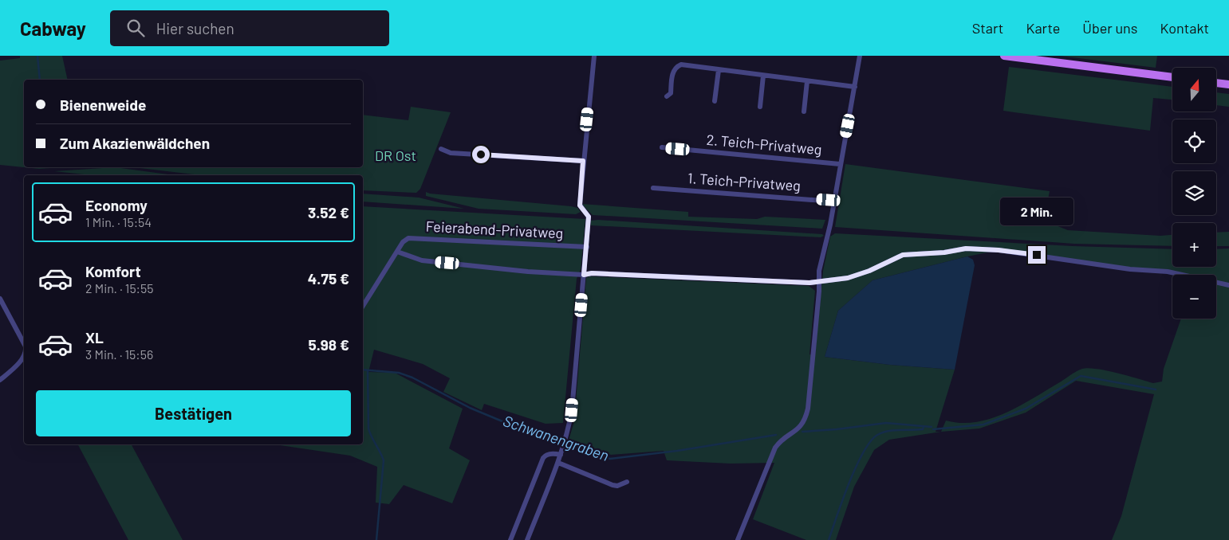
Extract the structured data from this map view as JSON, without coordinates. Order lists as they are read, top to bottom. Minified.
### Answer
{"streets":{"street":["2. Teich-Privatweg","1. Teich-Privatweg","Feierabend-Privatweg"]},"water":["Schwanengraben"],"parks":["DR Ost"],"north":"top","page":{"header":"Cabway","search":"Hier suchen","nav":["Start","Karte","Über uns","Kontakt"],"map_buttons":["+","−"],"banner":["Bienenweide","Zum Akazienwäldchen"],"list":[{"name":"Economy","note":"1 Min. · 15:54","value":"3.52 €"},{"name":"Komfort","note":"2 Min. · 15:55","value":"4.75 €"},{"name":"XL","note":"3 Min. · 15:56","value":"5.98 €"}],"bubble":"2 Min.","buttons":"Bestätigen"}}
